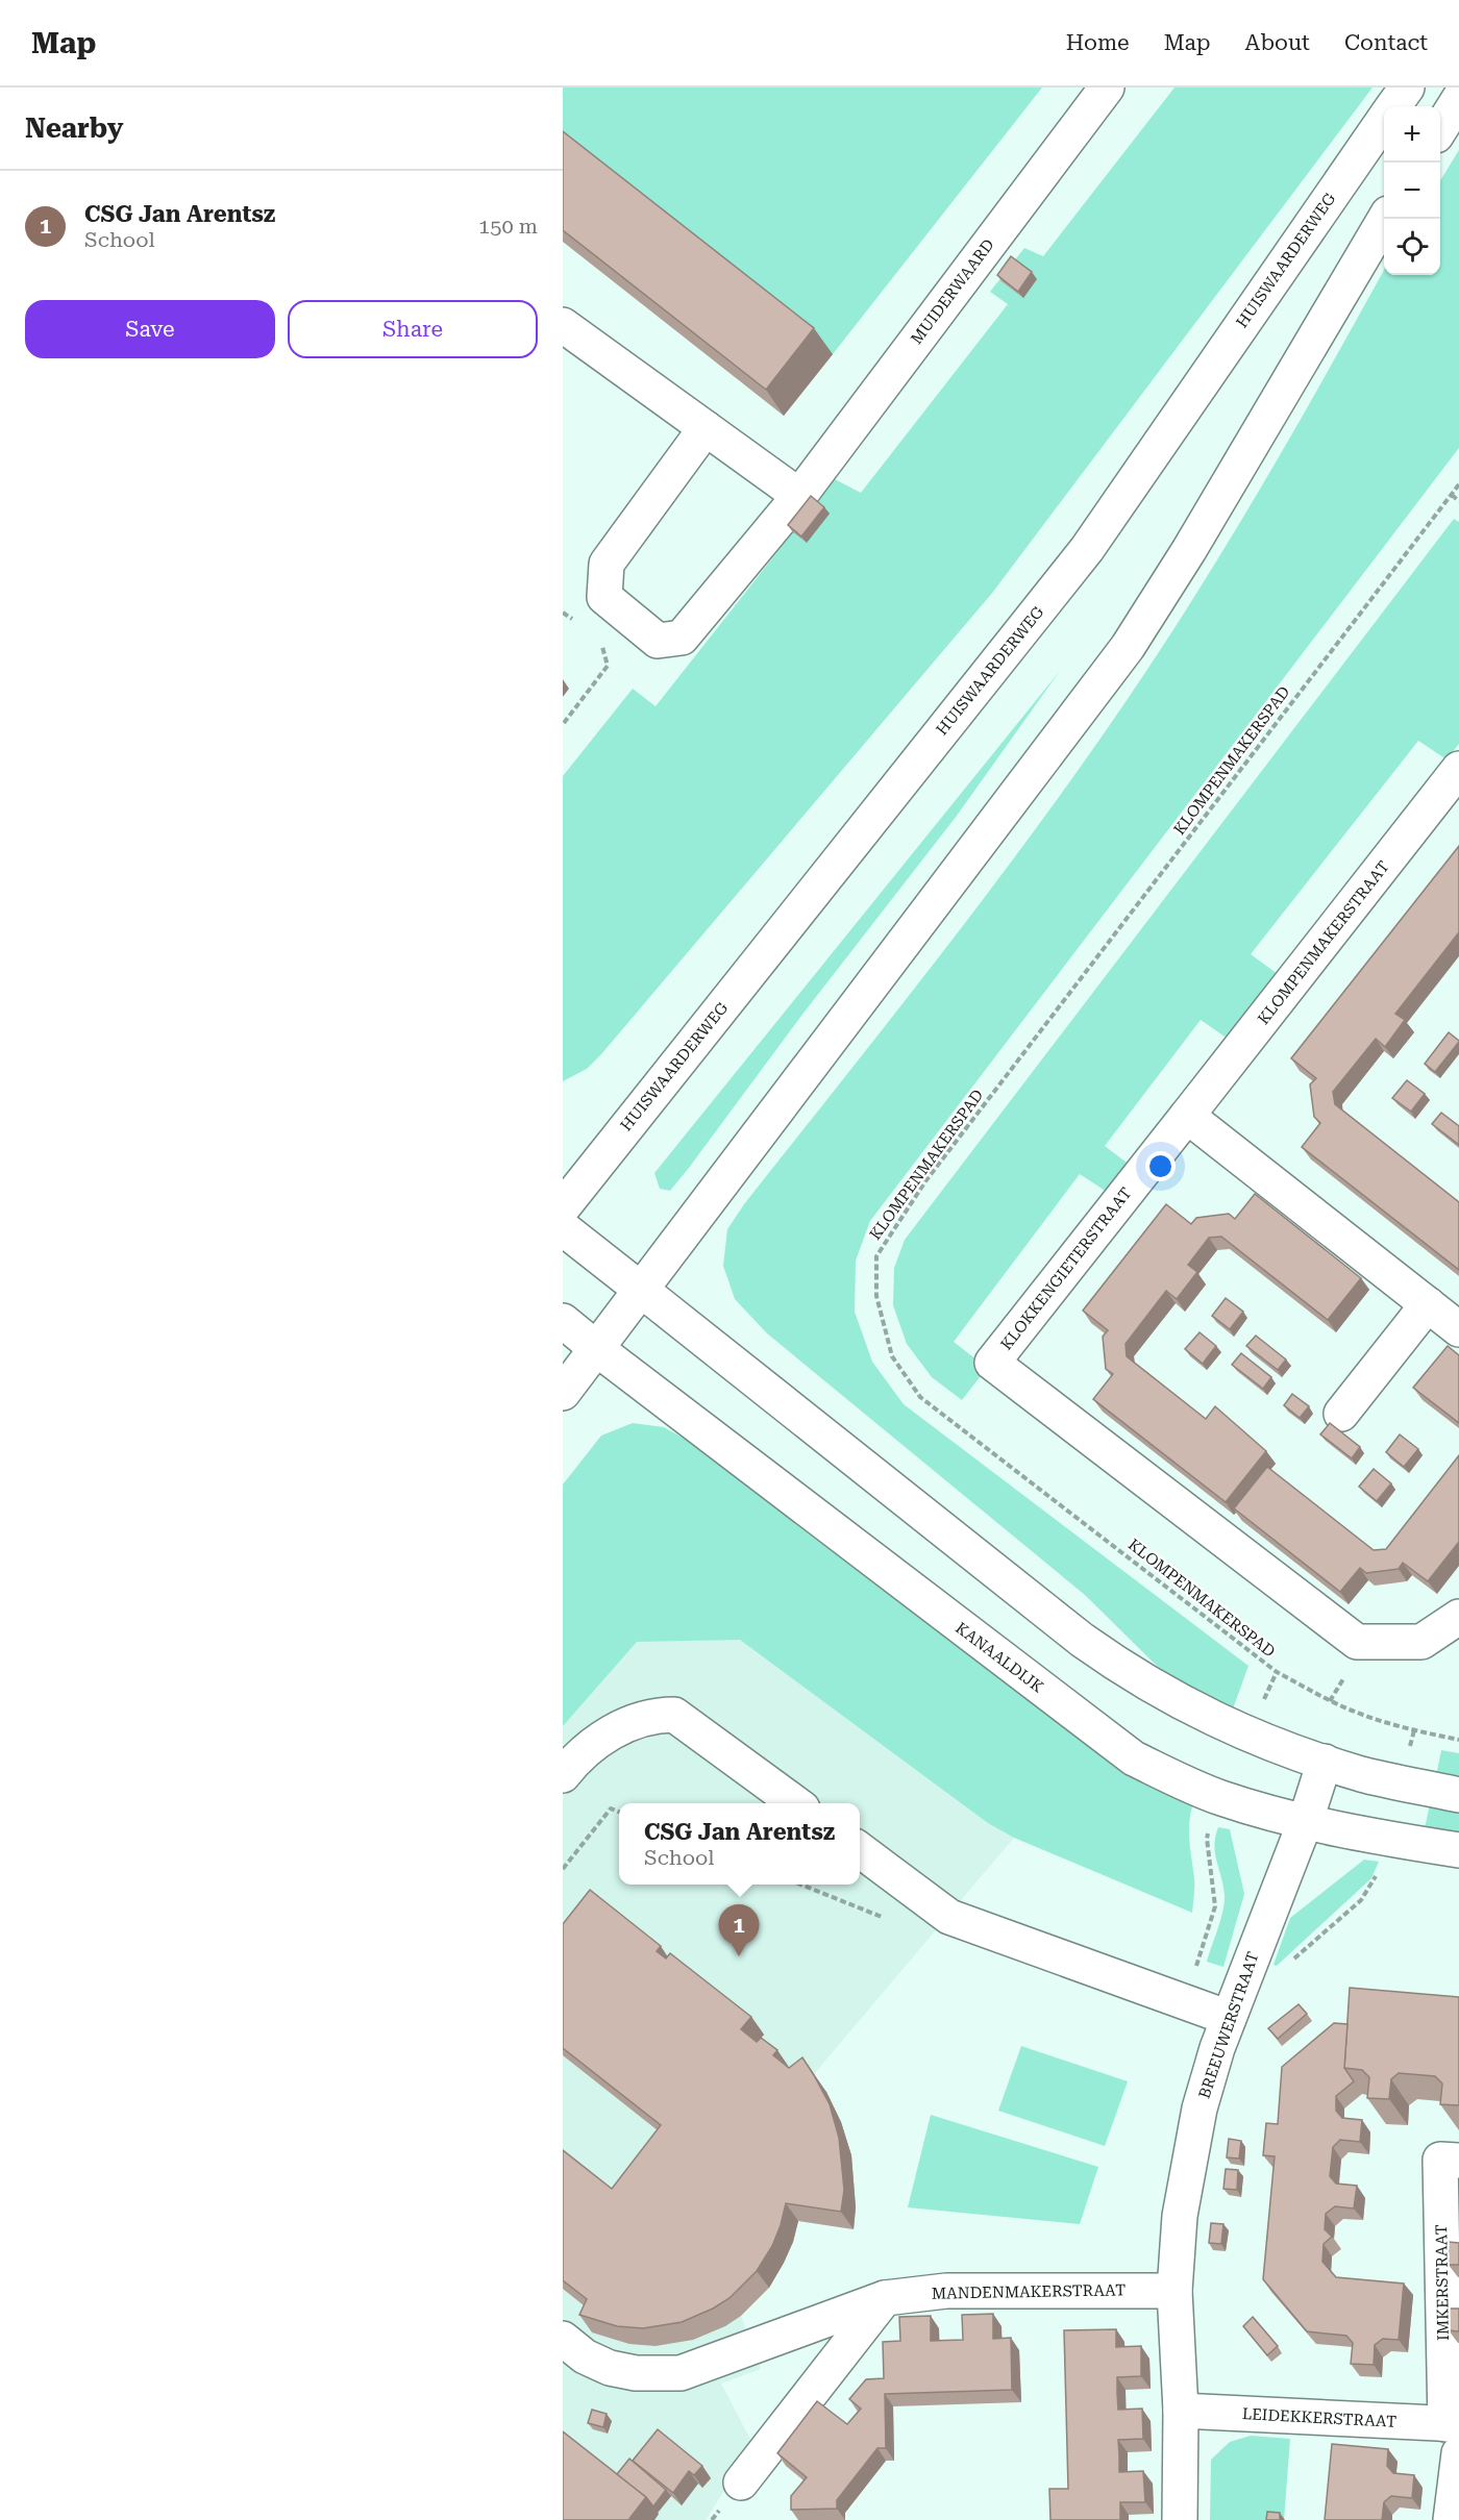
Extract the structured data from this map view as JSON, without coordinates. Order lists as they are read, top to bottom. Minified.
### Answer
{"streets":{"main road":["HUISWAARDERWEG","MUIDERWAARD","KLOMPENMAKERSTRAAT","KLOKKENGIETERSTRAAT","KANAALDIJK","BREEUWERSTRAAT","IMKERSTRAAT","MANDENMAKERSTRAAT","LEIDEKKERSTRAAT"],"path":["KLOMPENMAKERSPAD"]},"crossings":[["KLOMPENMAKERSTRAAT","KLOKKENGIETERSTRAAT"],["KANAALDIJK","BREEUWERSTRAAT"],["BREEUWERSTRAAT","MANDENMAKERSTRAAT"],["BREEUWERSTRAAT","LEIDEKKERSTRAAT"],["IMKERSTRAAT","LEIDEKKERSTRAAT"]],"page":{"header":"Map","nav":["Home","Map","About","Contact"],"heading":"Nearby","map_buttons":["+","−"],"list":[{"mark":"1","name":"CSG Jan Arentsz","note":"School","value":"150 m"}],"buttons":["Save","Share"],"popup":["CSG Jan Arentsz","School"],"pins":"1"}}
